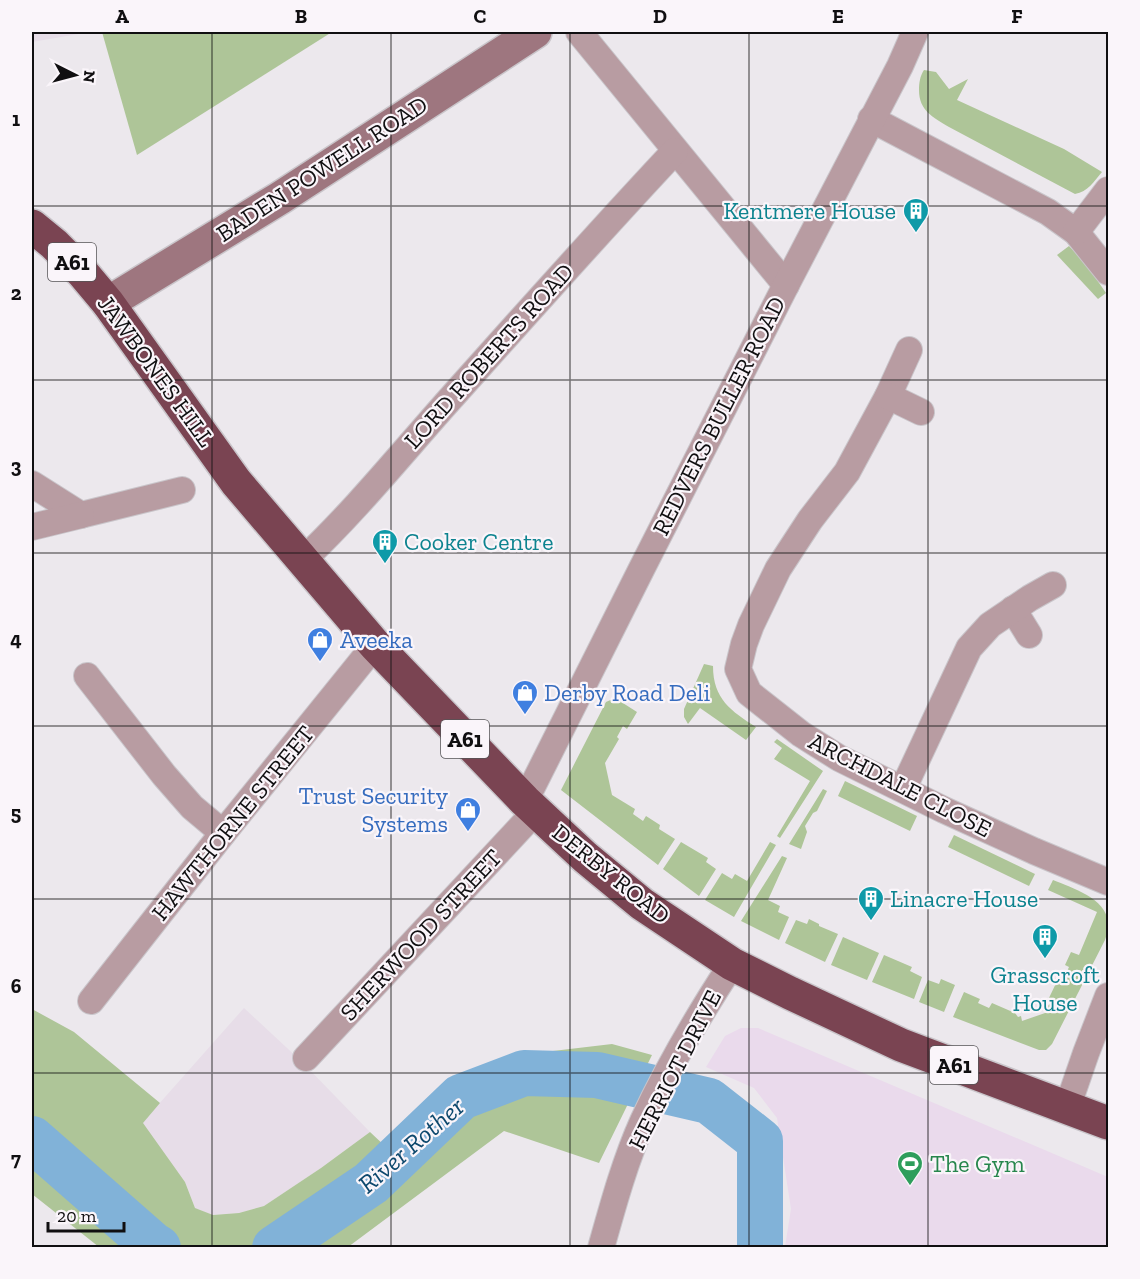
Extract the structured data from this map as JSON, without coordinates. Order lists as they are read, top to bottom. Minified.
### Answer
{"streets":{"highway":["A61","JAWBONES HILL","DERBY ROAD"],"street":["BADEN POWELL ROAD","LORD ROBERTS ROAD","REDVERS BULLER ROAD","ARCHDALE CLOSE","HAWTHORNE STREET","SHERWOOD STREET","HERRIOT DRIVE"]},"crossings":[["BADEN POWELL ROAD","JAWBONES HILL"],["LORD ROBERTS ROAD","DERBY ROAD"],["JAWBONES HILL","DERBY ROAD"],["REDVERS BULLER ROAD","DERBY ROAD"],["REDVERS BULLER ROAD","SHERWOOD STREET"],["HAWTHORNE STREET","DERBY ROAD"],["DERBY ROAD","SHERWOOD STREET"],["DERBY ROAD","HERRIOT DRIVE"]],"water":["River Rother"],"places":{"building":["Kentmere House","Cooker Centre","Linacre House","Grasscroft House"],"shop":["Aveeka","Derby Road Deli","Trust Security Systems"],"sports":["The Gym"]},"scale_bar":"20 m","north":"right","grid":{"columns":["A","B","C","D","E","F"],"rows":["1","2","3","4","5","6","7"]}}
